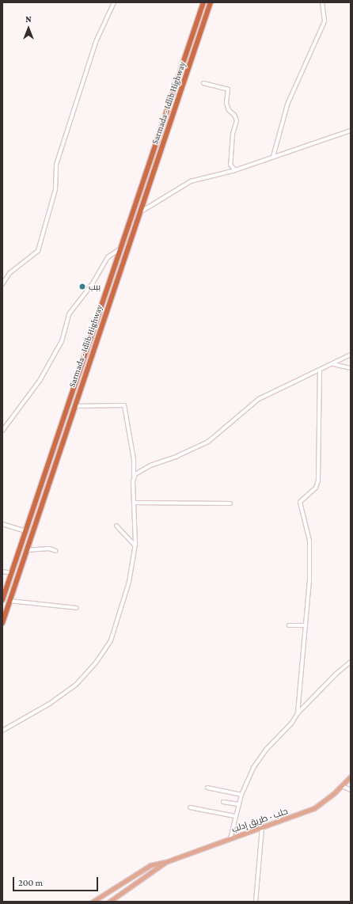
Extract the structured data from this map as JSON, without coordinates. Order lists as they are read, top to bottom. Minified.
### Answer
{"streets":{"highway":["Sarmada - Idlib Highway"],"main road":["حلب - طريق إدلب"]},"places":["ببب"],"scale_bar":"200 m","north":"top"}
